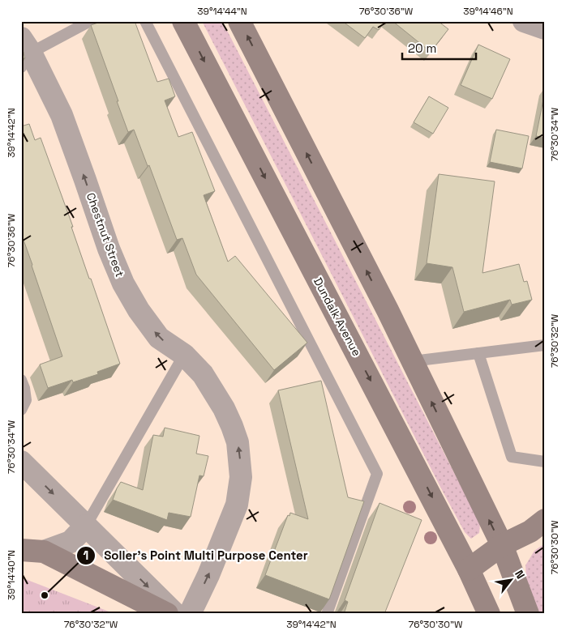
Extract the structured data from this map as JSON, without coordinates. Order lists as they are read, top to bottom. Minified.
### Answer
{"streets":{"main road":["Dundalk Avenue"],"street":["Chestnut Street"]},"one_way":["Chestnut Street"],"places":["Soller's Point Multi Purpose Center"],"scale_bar":"20 m","north":"top right","coordinates":["39°14'44\"N","76°30'36\"W","39°14'46\"N","39°14'42\"N","76°30'34\"W","76°30'32\"W","76°30'30\"W","39°14'40\"N"]}
